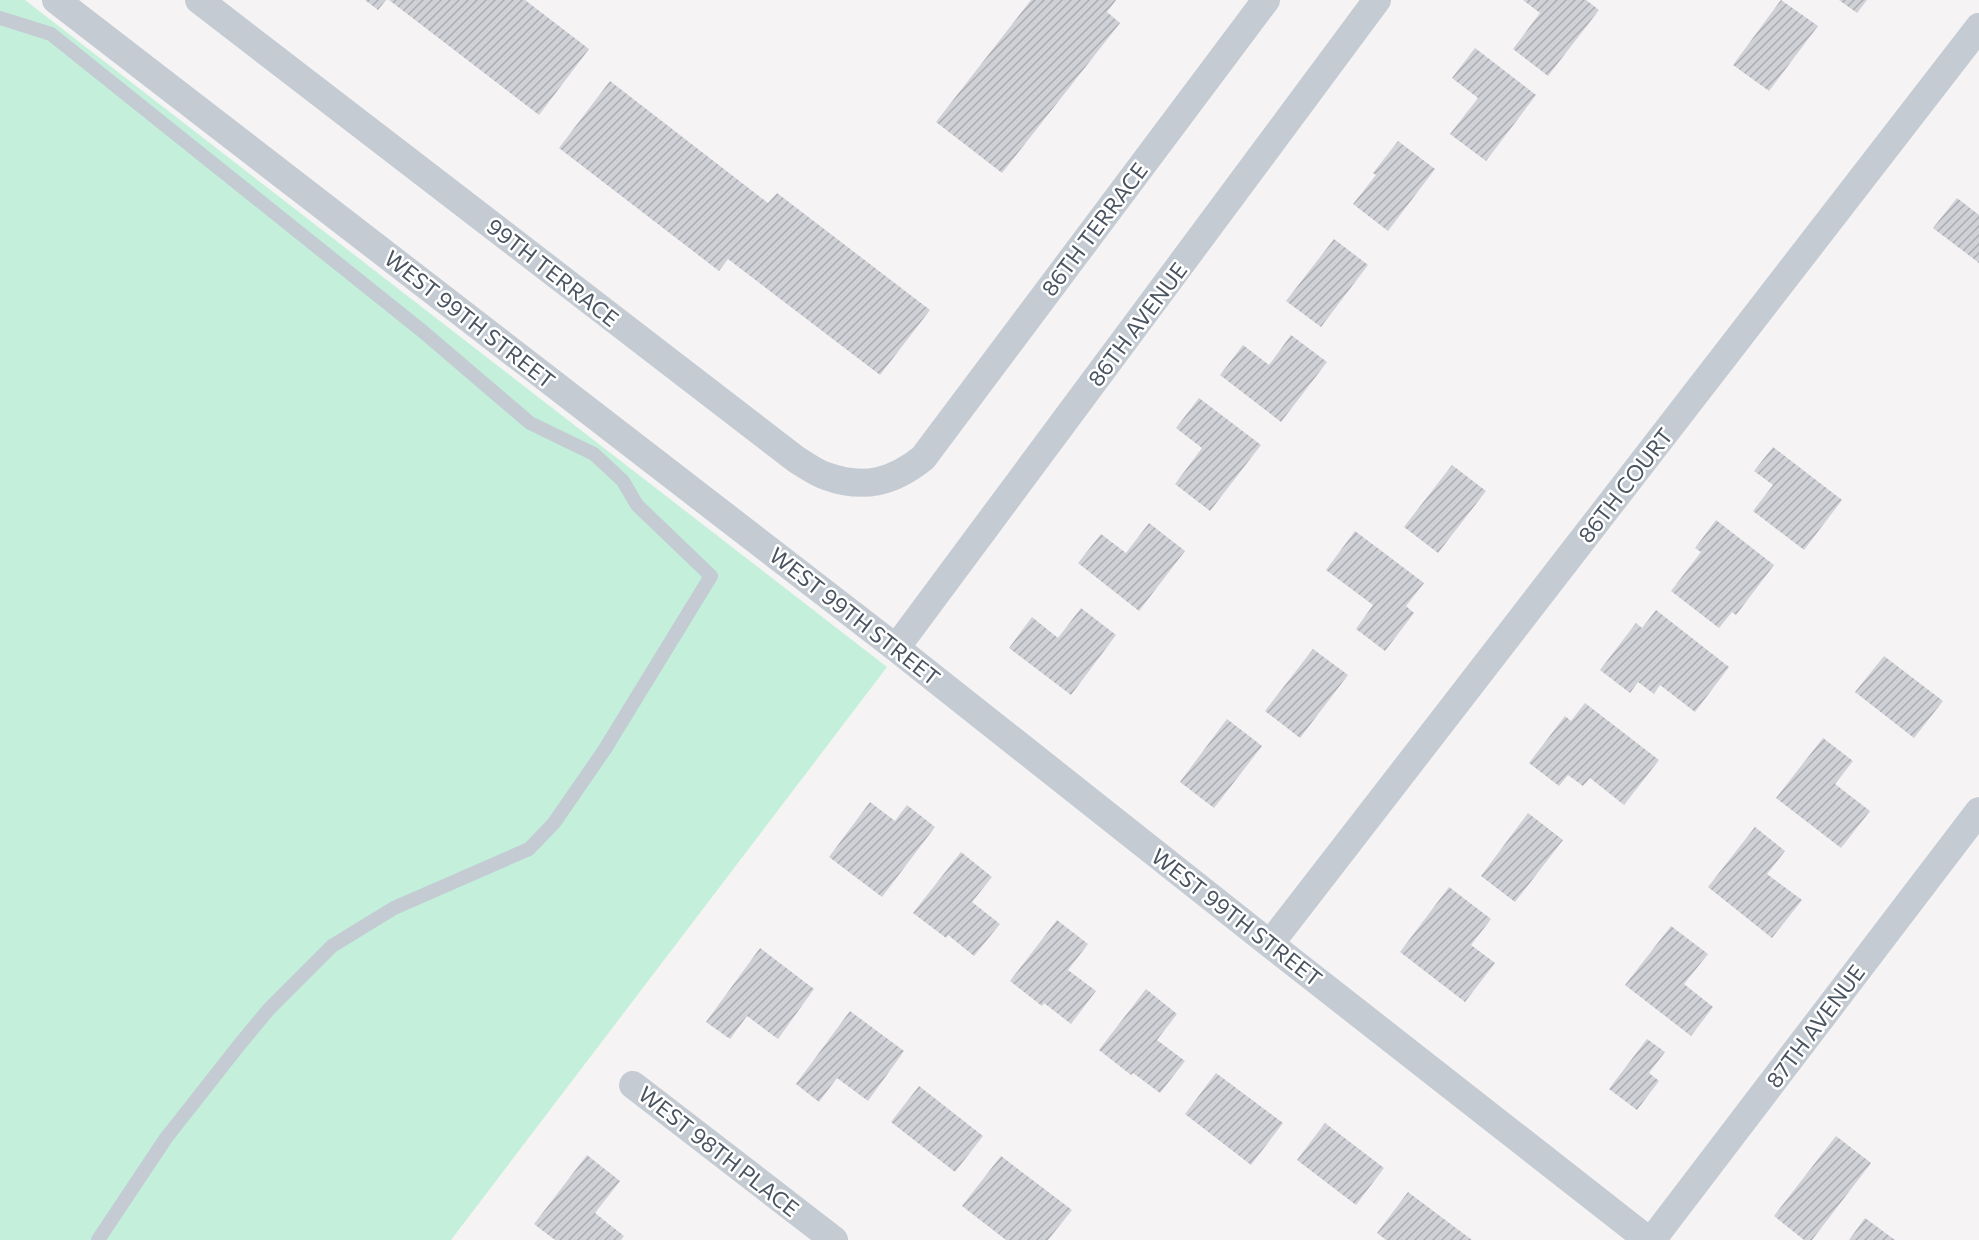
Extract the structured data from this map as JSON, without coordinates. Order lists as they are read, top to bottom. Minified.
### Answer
{"streets":{"street":["86TH TERRACE","99TH TERRACE","WEST 99TH STREET","86TH AVENUE","86TH COURT","87TH AVENUE","WEST 98TH PLACE"]},"crossings":[["86TH TERRACE","99TH TERRACE"],["WEST 99TH STREET","86TH AVENUE"],["WEST 99TH STREET","86TH COURT"],["WEST 99TH STREET","87TH AVENUE"]]}
